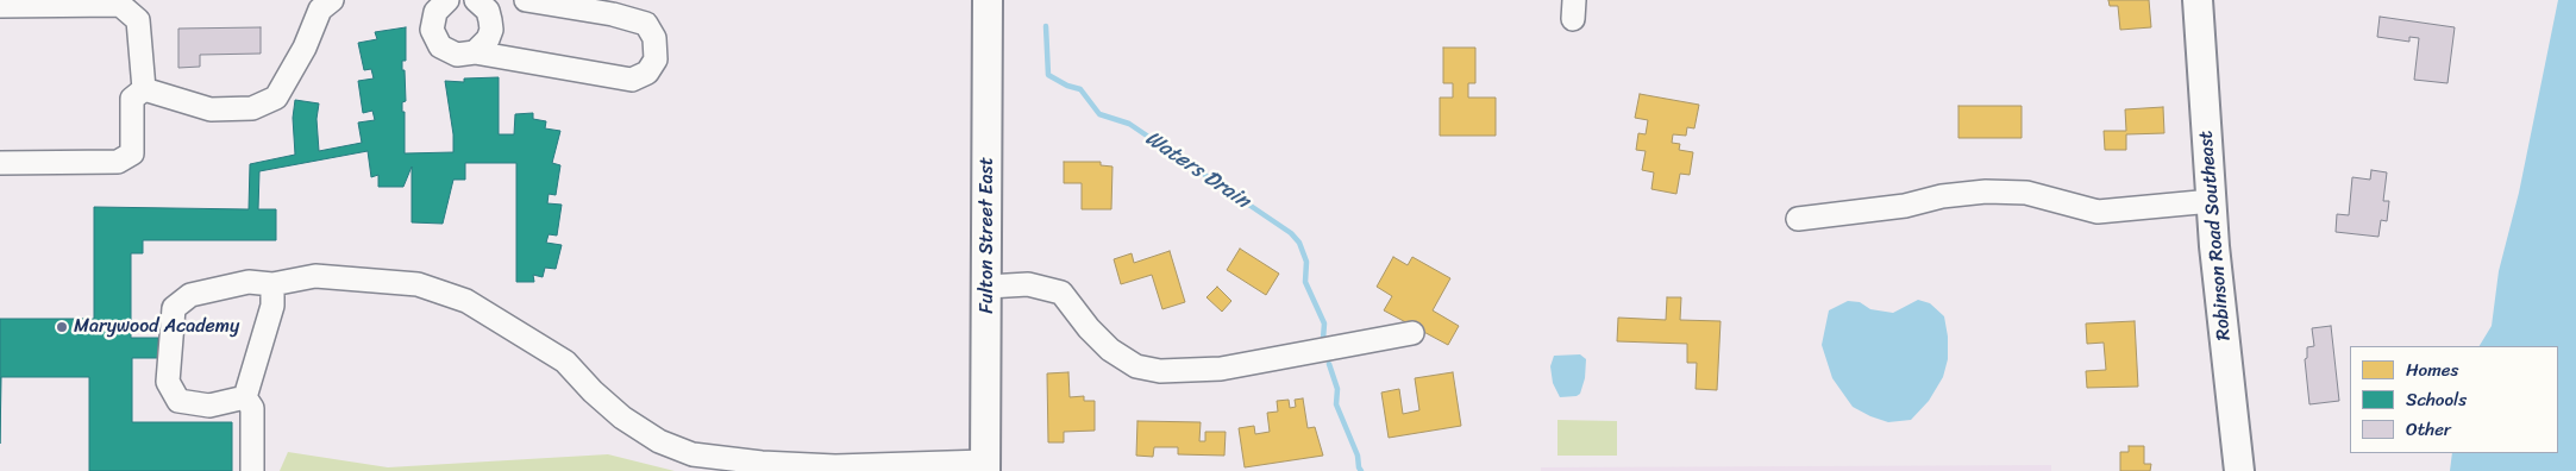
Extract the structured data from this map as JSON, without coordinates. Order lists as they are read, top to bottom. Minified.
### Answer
{"streets":{"main road":["Fulton Street East","Robinson Road Southeast"]},"water":["Waters Drain"],"places":["Marywood Academy"],"legend":["Homes","Schools","Other"]}
